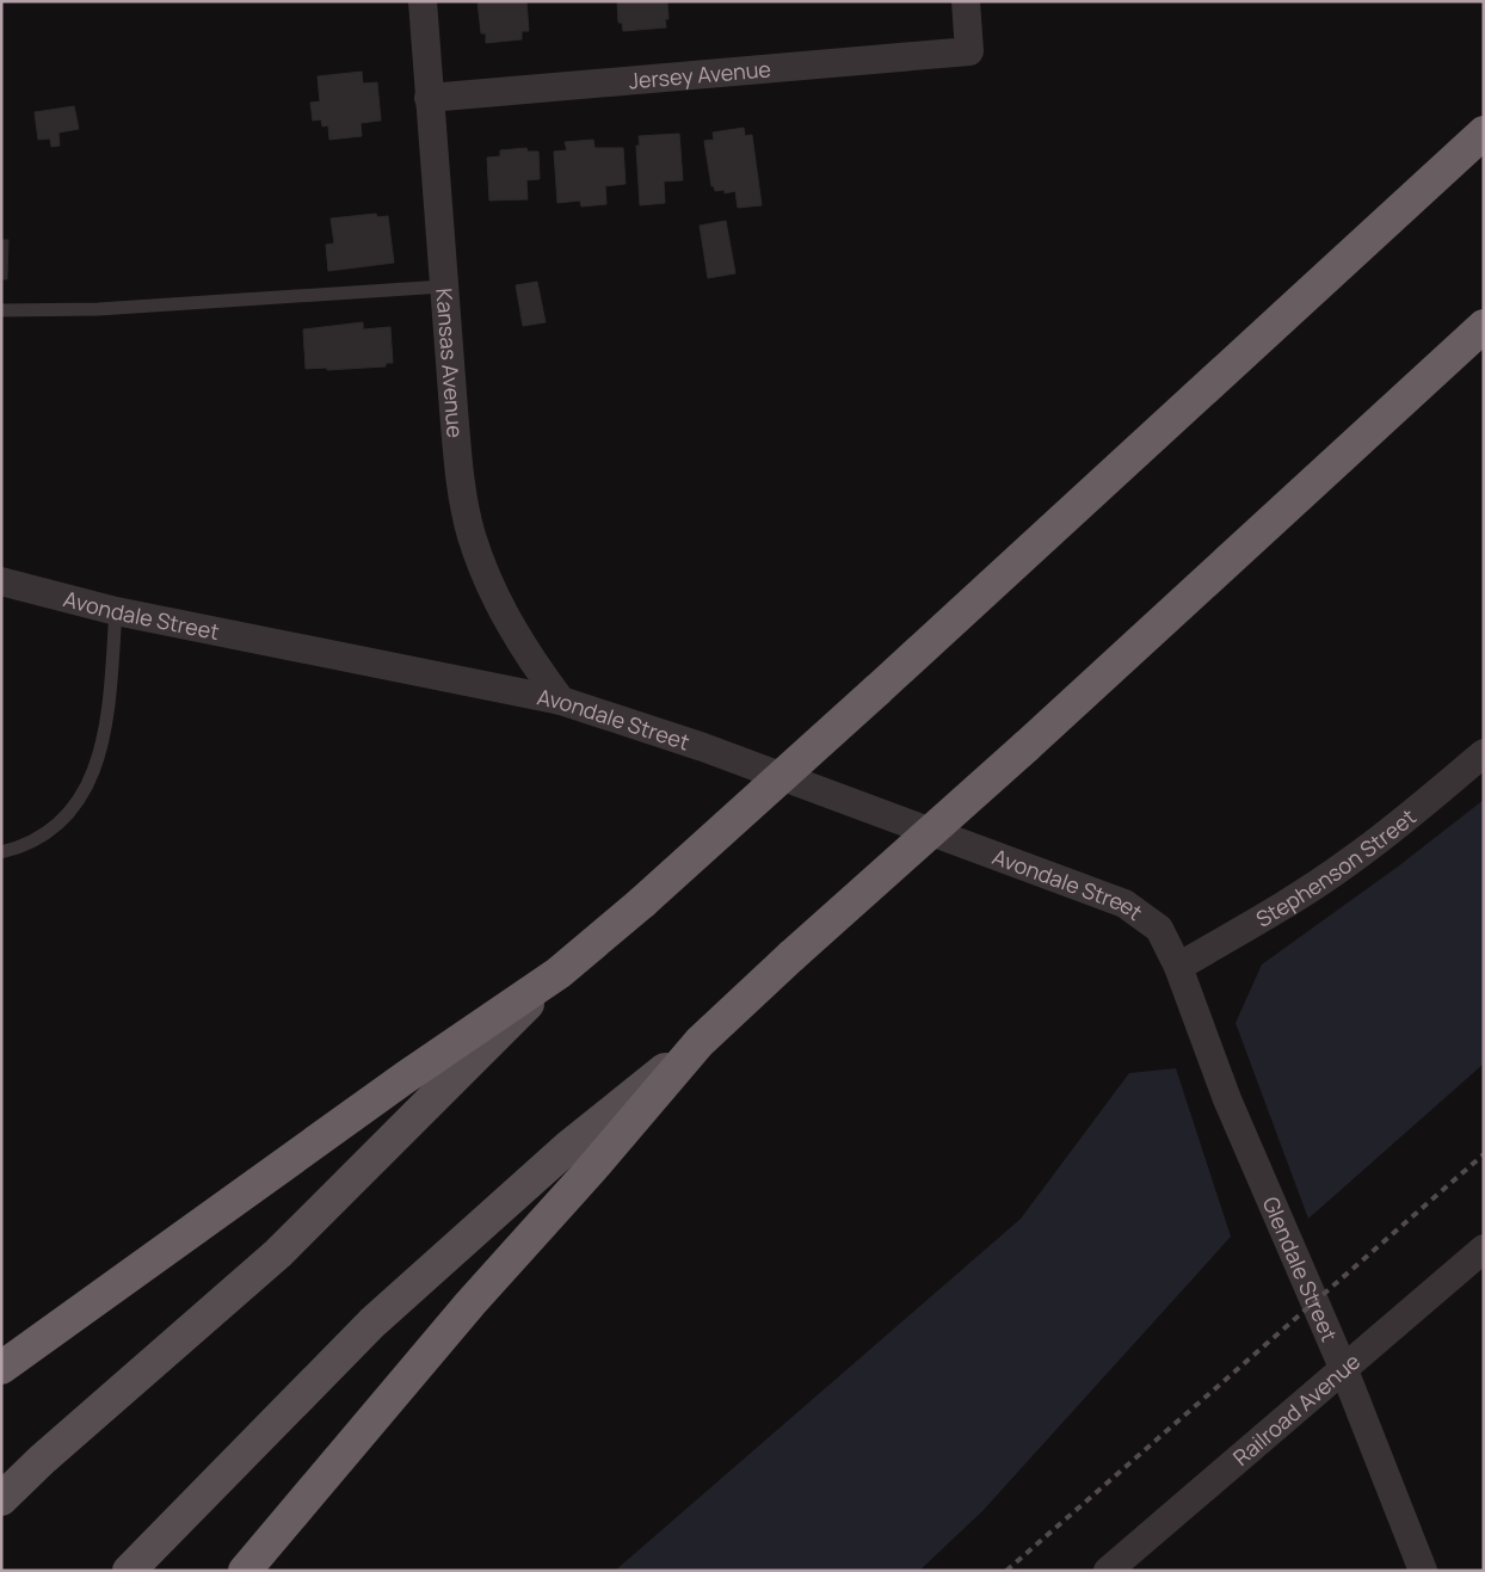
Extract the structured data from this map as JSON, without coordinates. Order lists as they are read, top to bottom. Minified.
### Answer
{"streets":{"street":["Jersey Avenue","Kansas Avenue","Avondale Street","Stephenson Street","Glendale Street","Railroad Avenue"]},"crossings":[["Jersey Avenue","Kansas Avenue"],["Kansas Avenue","Avondale Street"],["Avondale Street","Stephenson Street"],["Avondale Street","Glendale Street"],["Stephenson Street","Glendale Street"],["Glendale Street","Railroad Avenue"]]}
